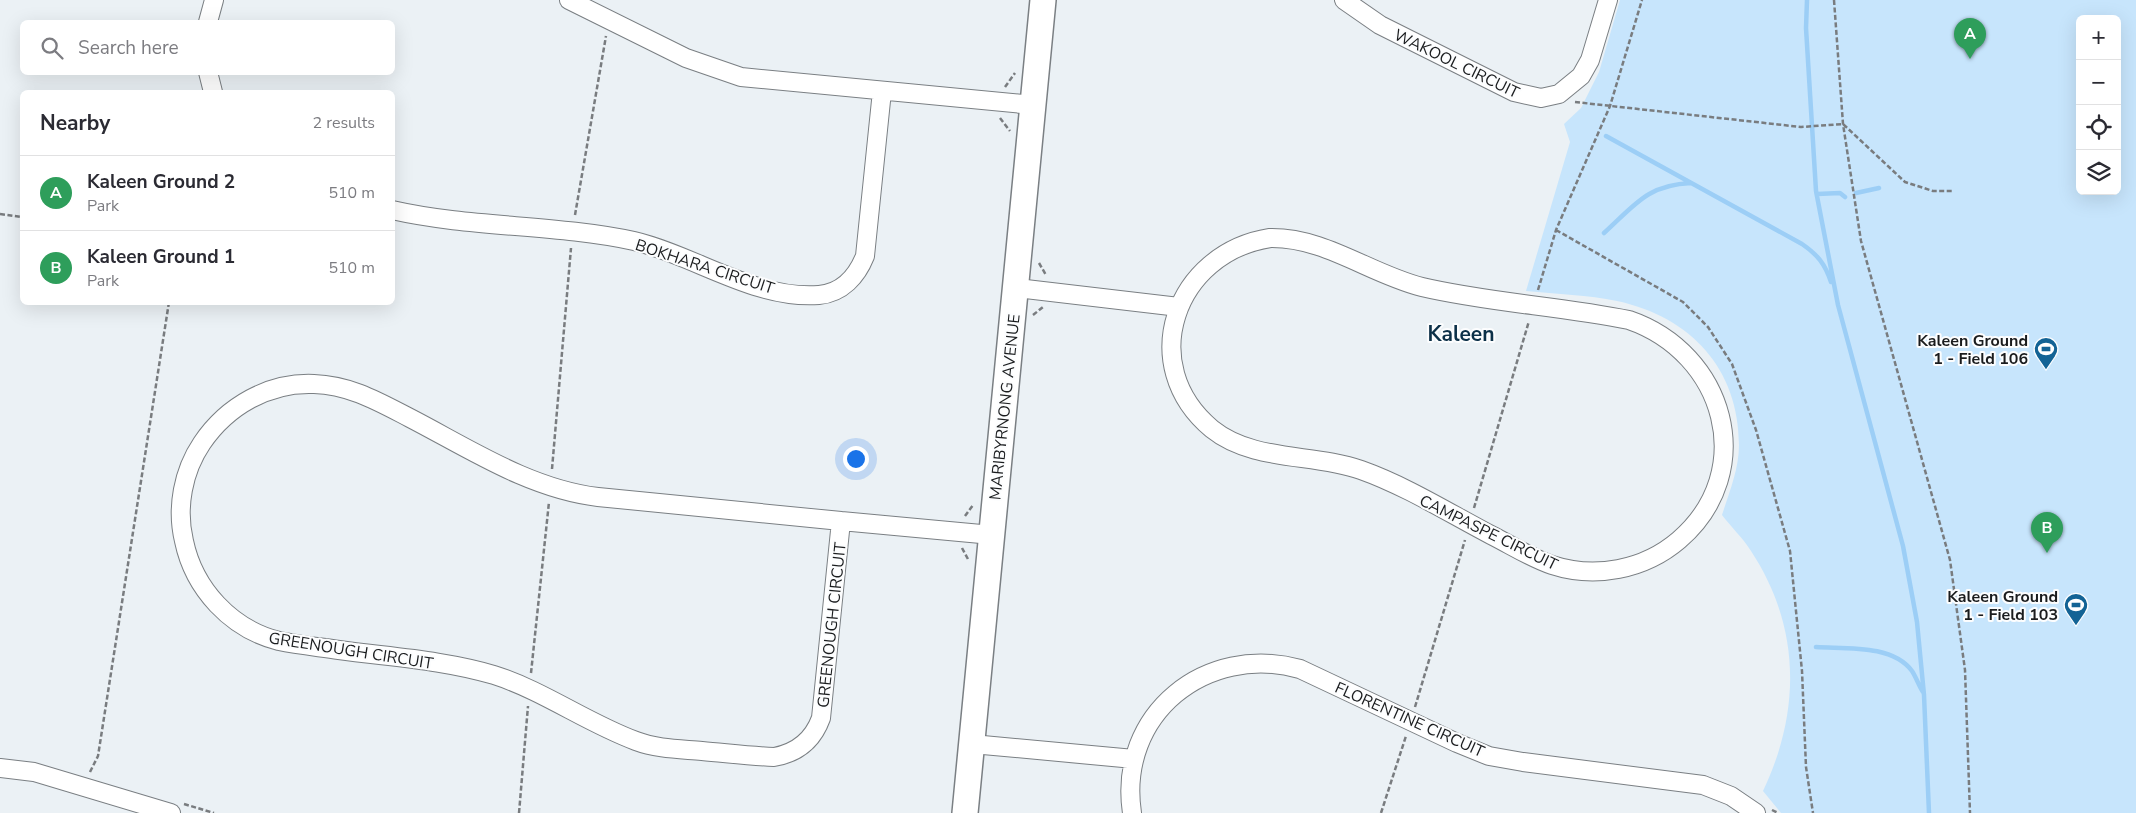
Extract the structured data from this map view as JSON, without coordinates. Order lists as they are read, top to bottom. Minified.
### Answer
{"streets":{"street":["WAKOOL CIRCUIT","BOKHARA CIRCUIT","MARIBYRNONG AVENUE","CAMPASPE CIRCUIT","GREENOUGH CIRCUIT","FLORENTINE CIRCUIT"]},"crossings":[["MARIBYRNONG AVENUE","GREENOUGH CIRCUIT"]],"districts":["Kaleen"],"places":{"sports":["Kaleen Ground 1 - Field 106","Kaleen Ground 1 - Field 103"]},"page":{"map_buttons":["+","−"],"pins":["A","B"],"search":"Search here","heading":["Nearby","2 results"],"list":[{"mark":"A","name":"Kaleen Ground 2","note":"Park","value":"510 m"},{"mark":"B","name":"Kaleen Ground 1","note":"Park","value":"510 m"}]}}
